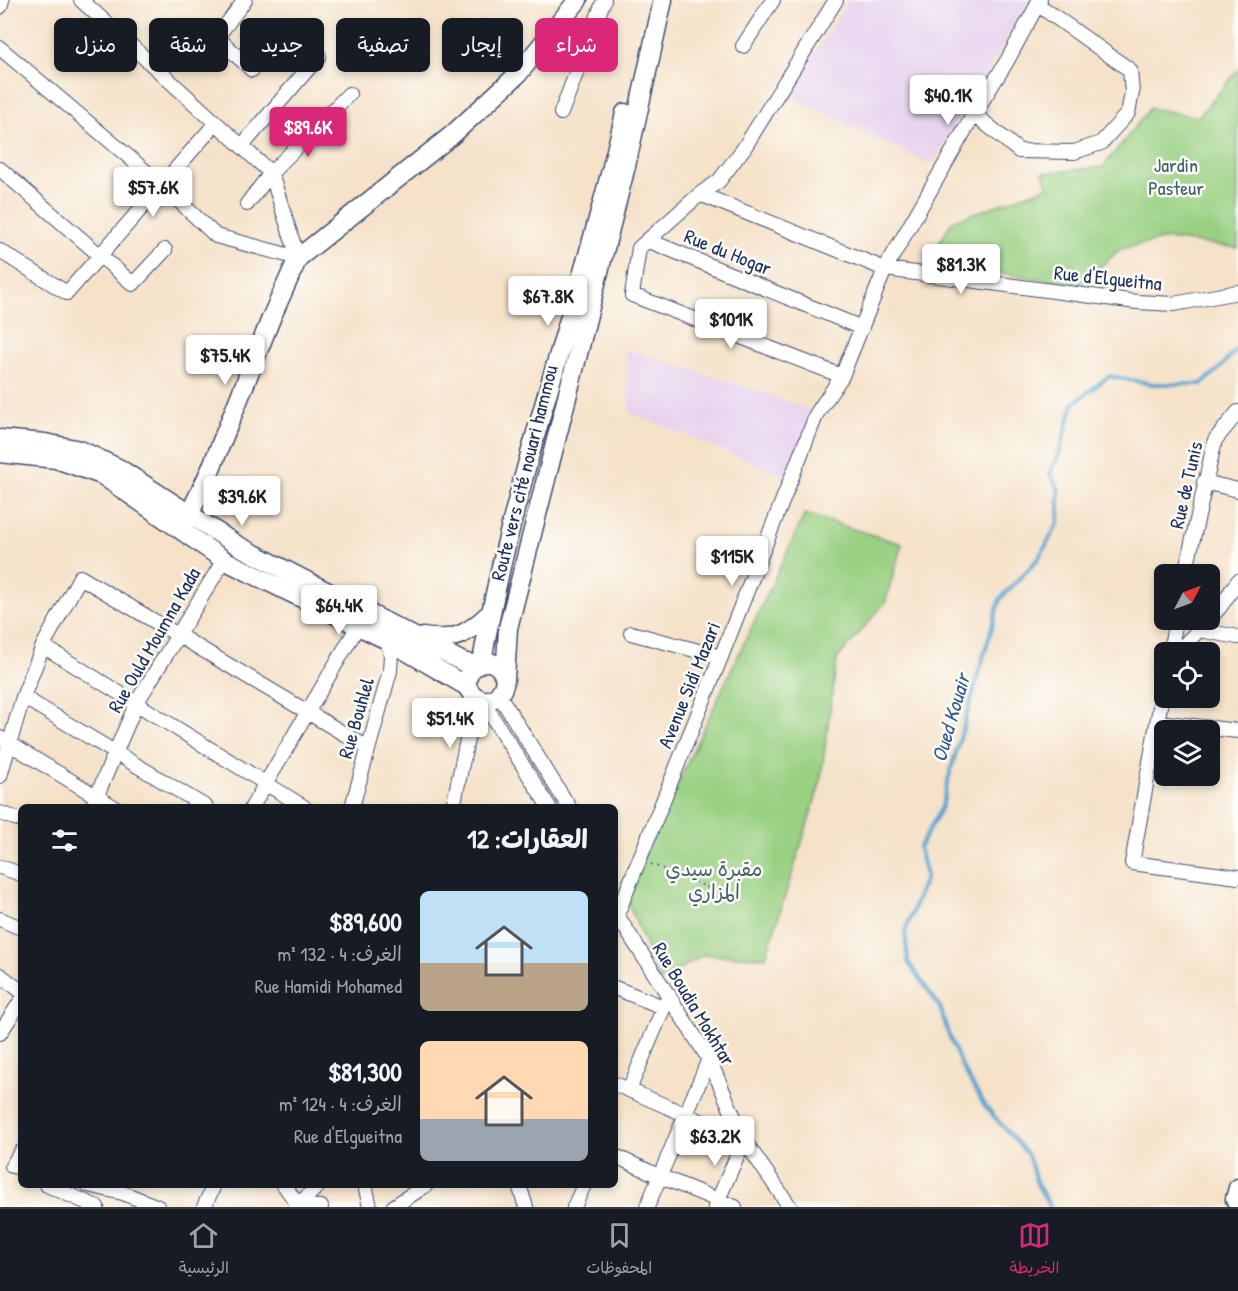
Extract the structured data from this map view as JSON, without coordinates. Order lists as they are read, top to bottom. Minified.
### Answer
{"streets":{"main road":["Route vers cité nouari hammou"],"street":["Rue du Hogar","Rue d'Elgueitna","Rue de Tunis","Rue Ould Moumna Kada","Avenue Sidi Mazari","Rue Bouhlel","Rue Boudia Mokhtar"]},"crossings":[["Rue du Hogar","Avenue Sidi Mazari"],["Rue d'Elgueitna","Avenue Sidi Mazari"]],"water":["Oued Kouair"],"parks":["Jardin Pasteur","مقبرة سيدي المزاري"],"north":"top right","page":{"chip":["شراء","إيجار","تصفية","جديد","شقة","منزل"],"price":["$40.1K","$89.6K","$57.6K","$81.3K","$67.8K","$101K","$75.4K","$39.6K","$115K","$64.4K","$51.4K","$63.2K"],"heading":"العقارات: 12","list":[{"name":"$89,600","note":"الغرف: 4 · 132 m² · Rue Hamidi Mohamed"},{"name":"$81,300","note":"الغرف: 4 · 124 m² · Rue d'Elgueitna"}],"tabs":["الخريطة","المحفوظات","الرئيسية"]}}
